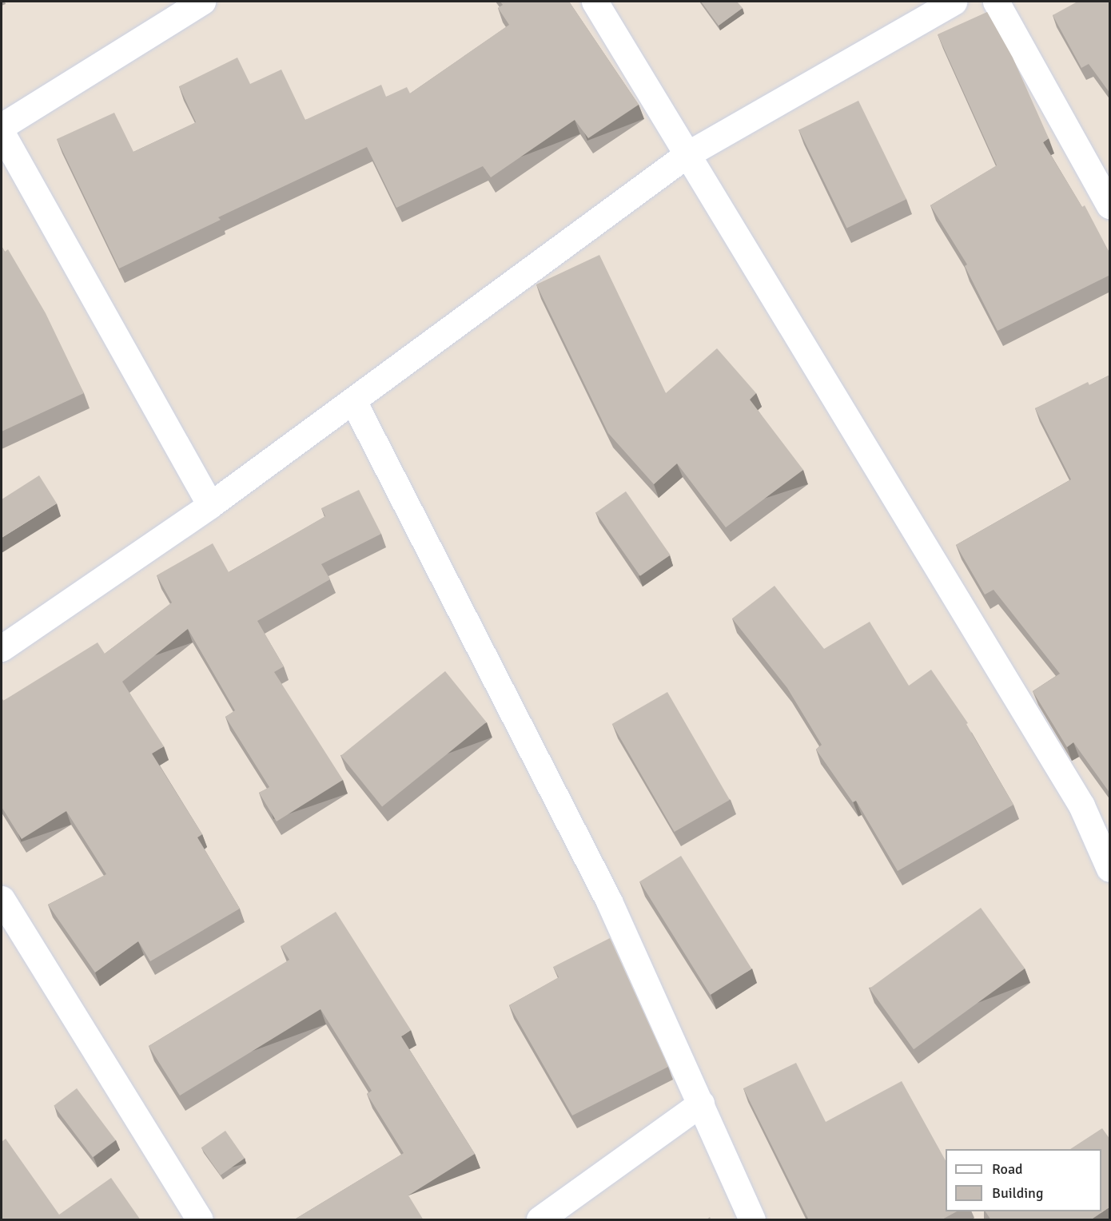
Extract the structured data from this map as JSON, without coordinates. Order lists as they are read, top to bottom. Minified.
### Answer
{"legend":["Road","Building"]}
